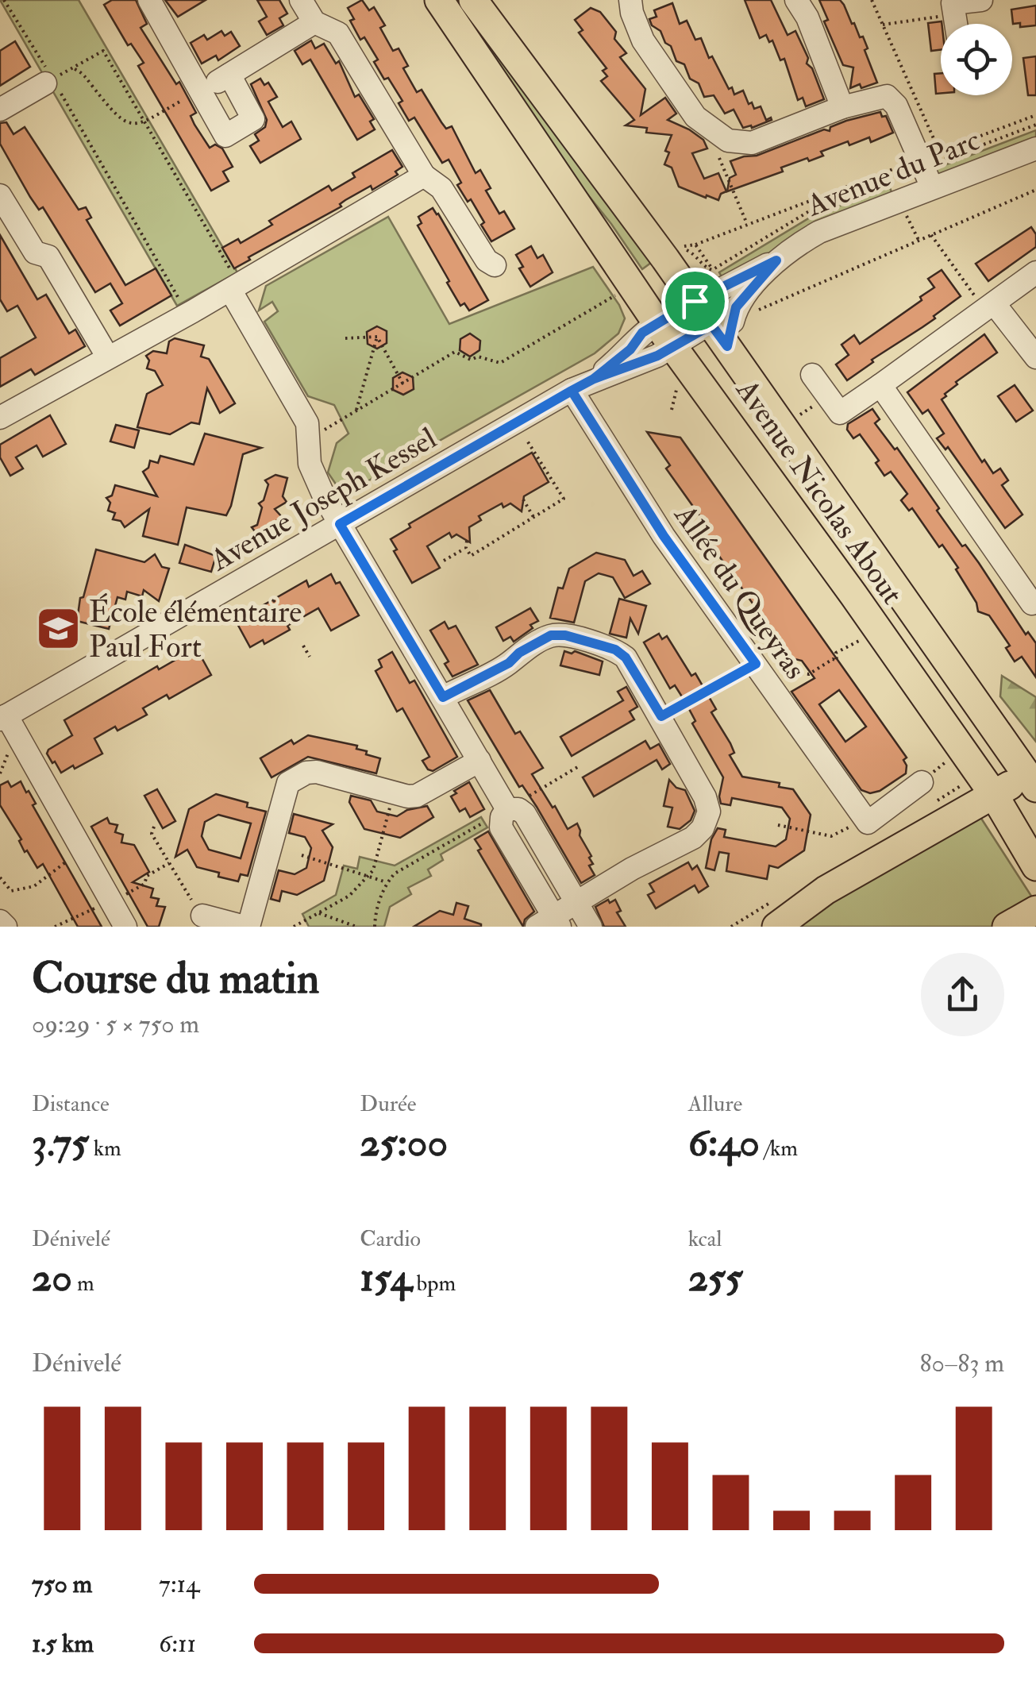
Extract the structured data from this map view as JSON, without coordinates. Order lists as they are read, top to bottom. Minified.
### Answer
{"streets":{"main road":["Avenue Nicolas About"],"street":["Avenue du Parc","Avenue Joseph Kessel","Allée du Queyras"]},"crossings":[["Avenue du Parc","Avenue Nicolas About"],["Avenue du Parc","Avenue Joseph Kessel"],["Avenue Nicolas About","Avenue Joseph Kessel"],["Avenue Joseph Kessel","Allée du Queyras"]],"places":{"school or university":["École élémentaire Paul Fort"]},"page":{"heading":["Course du matin","09:29 · 5 × 750 m"],"stats":[["Distance","3.75 km"],["Durée","25:00"],["Allure","6:40 /km"],["Dénivelé","20 m"],["Cardio","154 bpm"],["kcal","255"]],"chart":["Dénivelé","80–83 m"],"list":[{"name":"750 m","note":"7:14"},{"name":"1.5 km","note":"6:11"}]}}
